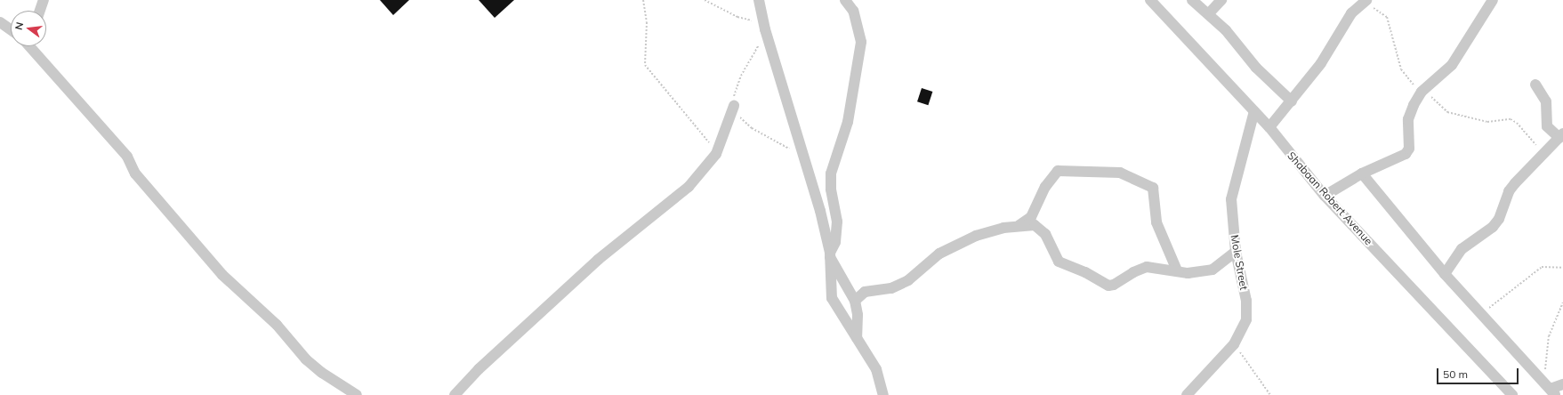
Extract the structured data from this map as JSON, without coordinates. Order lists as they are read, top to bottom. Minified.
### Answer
{"streets":{"street":["Shabaan Robert Avenue","Mole Street"]},"crossings":[["Shabaan Robert Avenue","Mole Street"]],"scale_bar":"50 m","north":"left"}
